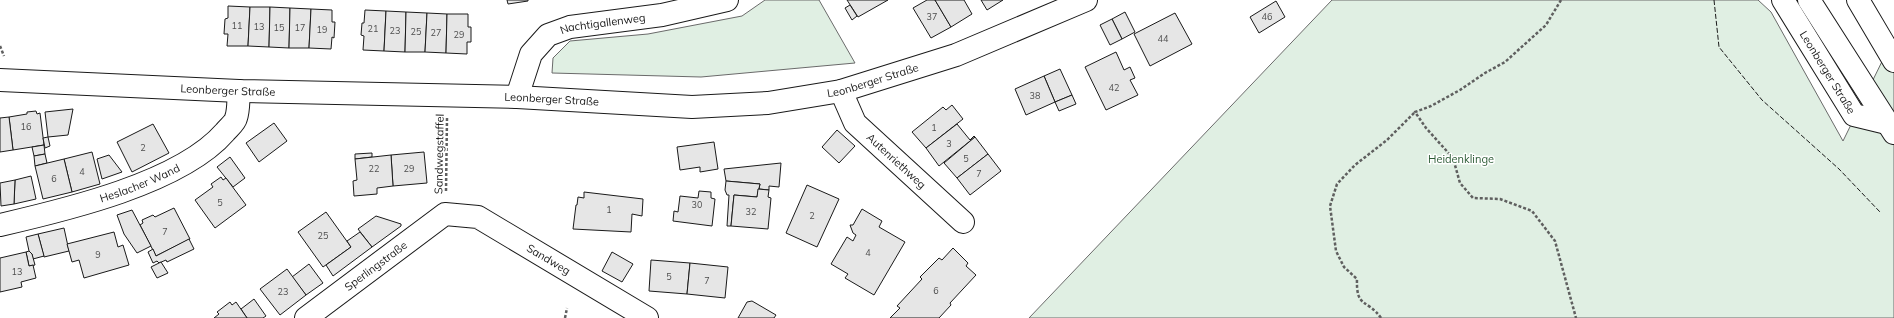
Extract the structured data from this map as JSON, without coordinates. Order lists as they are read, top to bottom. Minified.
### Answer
{"streets":{"main road":["Nachtigallenweg","Leonberger Straße","Autenriethweg","Heslacher Wand","Sandweg","Sperlingstraße"],"path":["Sandwegstaffel"]},"crossings":[["Nachtigallenweg","Leonberger Straße"],["Leonberger Straße","Sandwegstaffel"],["Leonberger Straße","Autenriethweg"],["Leonberger Straße","Heslacher Wand"],["Sandwegstaffel","Sandweg"],["Sandwegstaffel","Sperlingstraße"],["Sandweg","Sperlingstraße"]],"parks":["Heidenklinge"],"house_numbers":["37","46","11","13","15","17","21","19","23","25","27","29","44","42","38","16","1","3","2","5","22","29","4","7","6","5","30","1","32","2","7","25","4","9","13","5","7","6","23"]}
